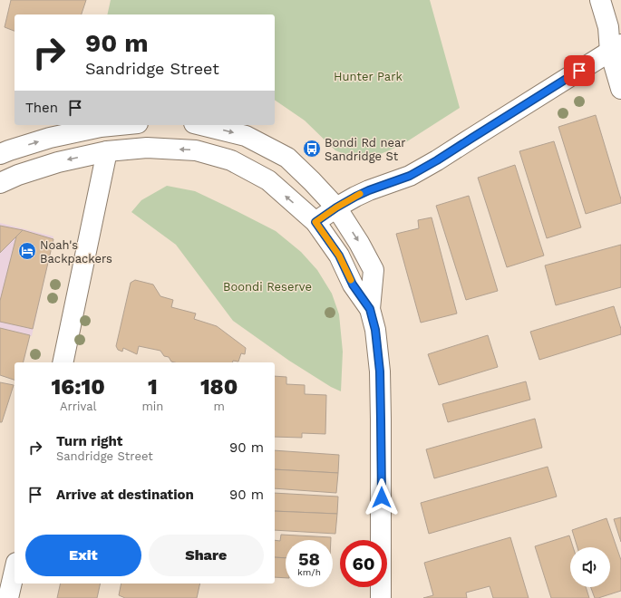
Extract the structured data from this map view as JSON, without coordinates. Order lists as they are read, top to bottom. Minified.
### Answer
{"parks":["Hunter Park","Boondi Reserve"],"places":{"bus stop":["Bondi Rd near Sandridge St"],"hotel":["Noah's Backpackers"]},"page":{"turn":["90 m","Sandridge Street"],"then":"Then","eta":["16:10","Arrival","1","min","180","m"],"list":[{"name":"Turn right","note":"Sandridge Street","value":"90 m"},{"name":"Arrive at destination","value":"90 m"}],"buttons":["Exit","Share"],"speed":"58 km/h","limit":"60"}}
